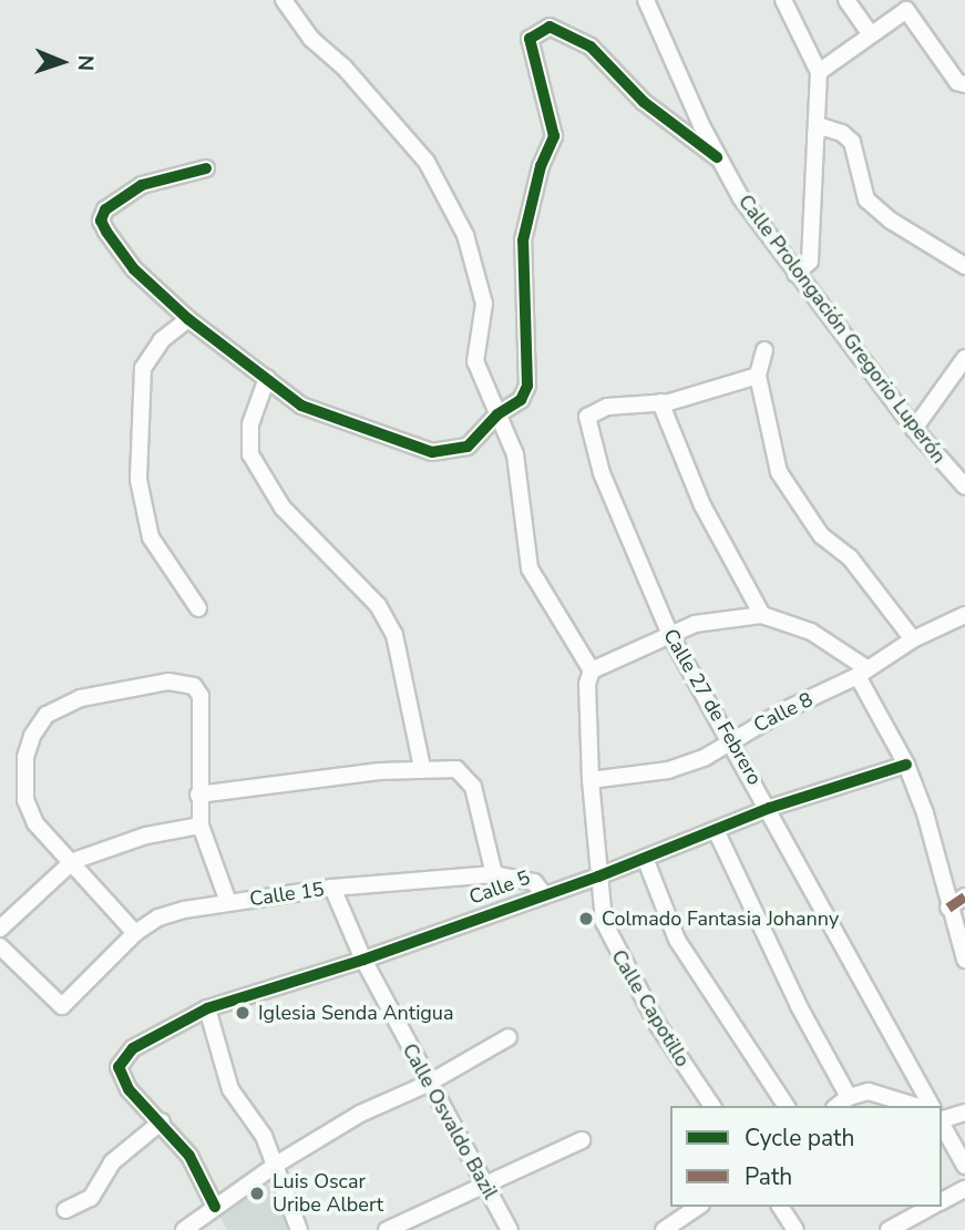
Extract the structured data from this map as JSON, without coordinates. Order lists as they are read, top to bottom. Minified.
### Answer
{"streets":{"street":["Calle Prolongación Gregorio Luperón","Calle 27 de Febrero","Calle 8","Calle 5","Calle 15","Calle Capotillo","Calle Osvaldo Bazil"]},"crossings":[["Calle 27 de Febrero","Calle 8"],["Calle 27 de Febrero","Calle 5"],["Calle 8","Calle Capotillo"],["Calle 5","Calle 15"],["Calle 5","Calle Capotillo"],["Calle 5","Calle Osvaldo Bazil"],["Calle 15","Calle Osvaldo Bazil"]],"places":["Colmado Fantasia Johanny","Iglesia Senda Antigua","Luis Oscar Uribe Albert"],"legend":["Cycle path","Path"],"north":"right"}
